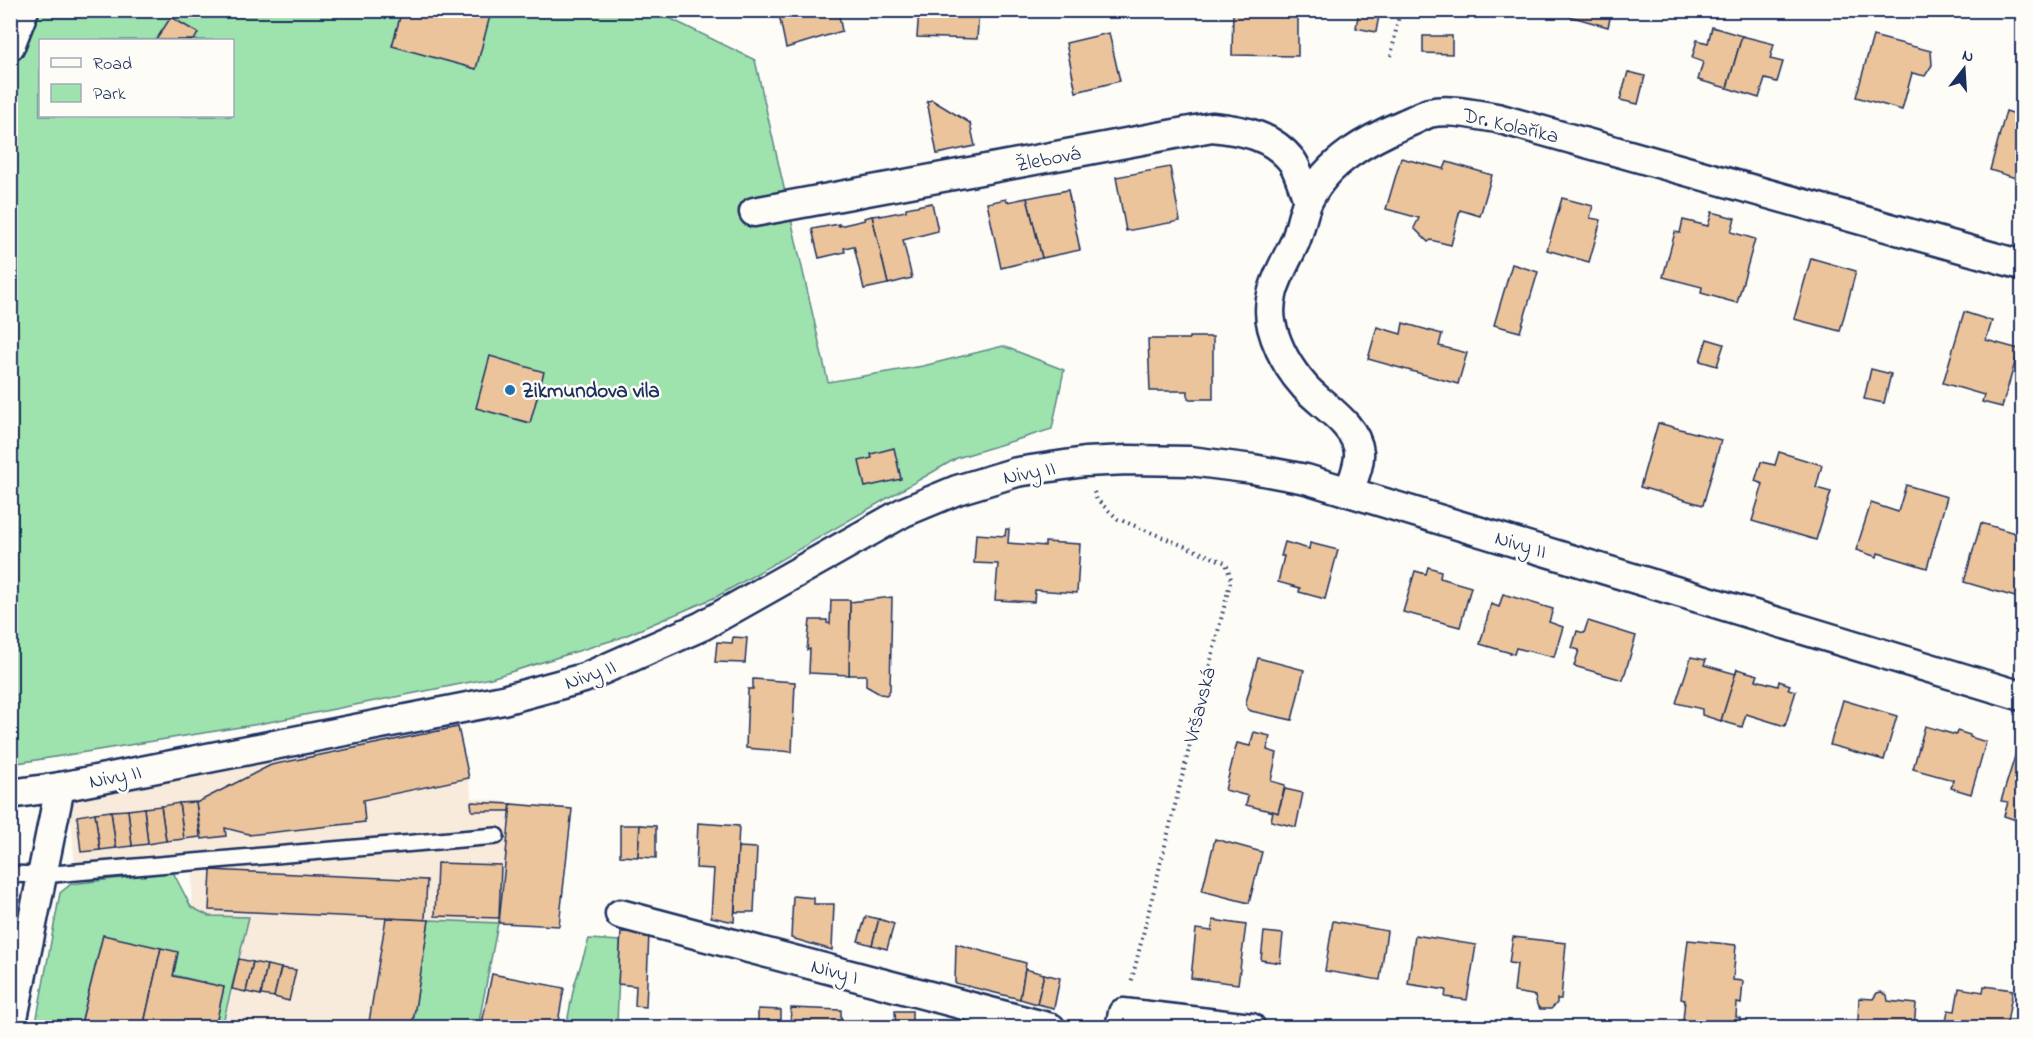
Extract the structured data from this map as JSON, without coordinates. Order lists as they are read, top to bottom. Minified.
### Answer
{"streets":{"street":["Dr. Kolaříka","Žlebová","Nivy II","Nivy I"],"path":["Vršavská"]},"crossings":[["Dr. Kolaříka","Žlebová"],["Dr. Kolaříka","Nivy II"],["Nivy II","Vršavská"]],"places":["Zikmundova vila"],"legend":["Road","Park"],"north":"top"}
